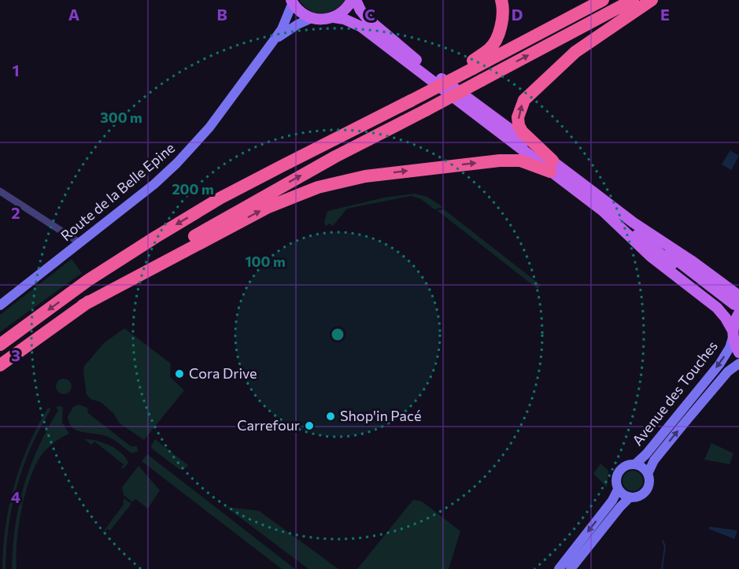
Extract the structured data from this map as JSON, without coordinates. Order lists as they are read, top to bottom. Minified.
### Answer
{"streets":{"street":["Route de la Belle Epine","Avenue des Touches"]},"places":["Cora Drive","Shop'in Pacé","Carrefour"],"grid":{"columns":["A","B","C","D","E"],"rows":["1","2","3","4"]},"rings":["300 m","200 m","100 m"]}
